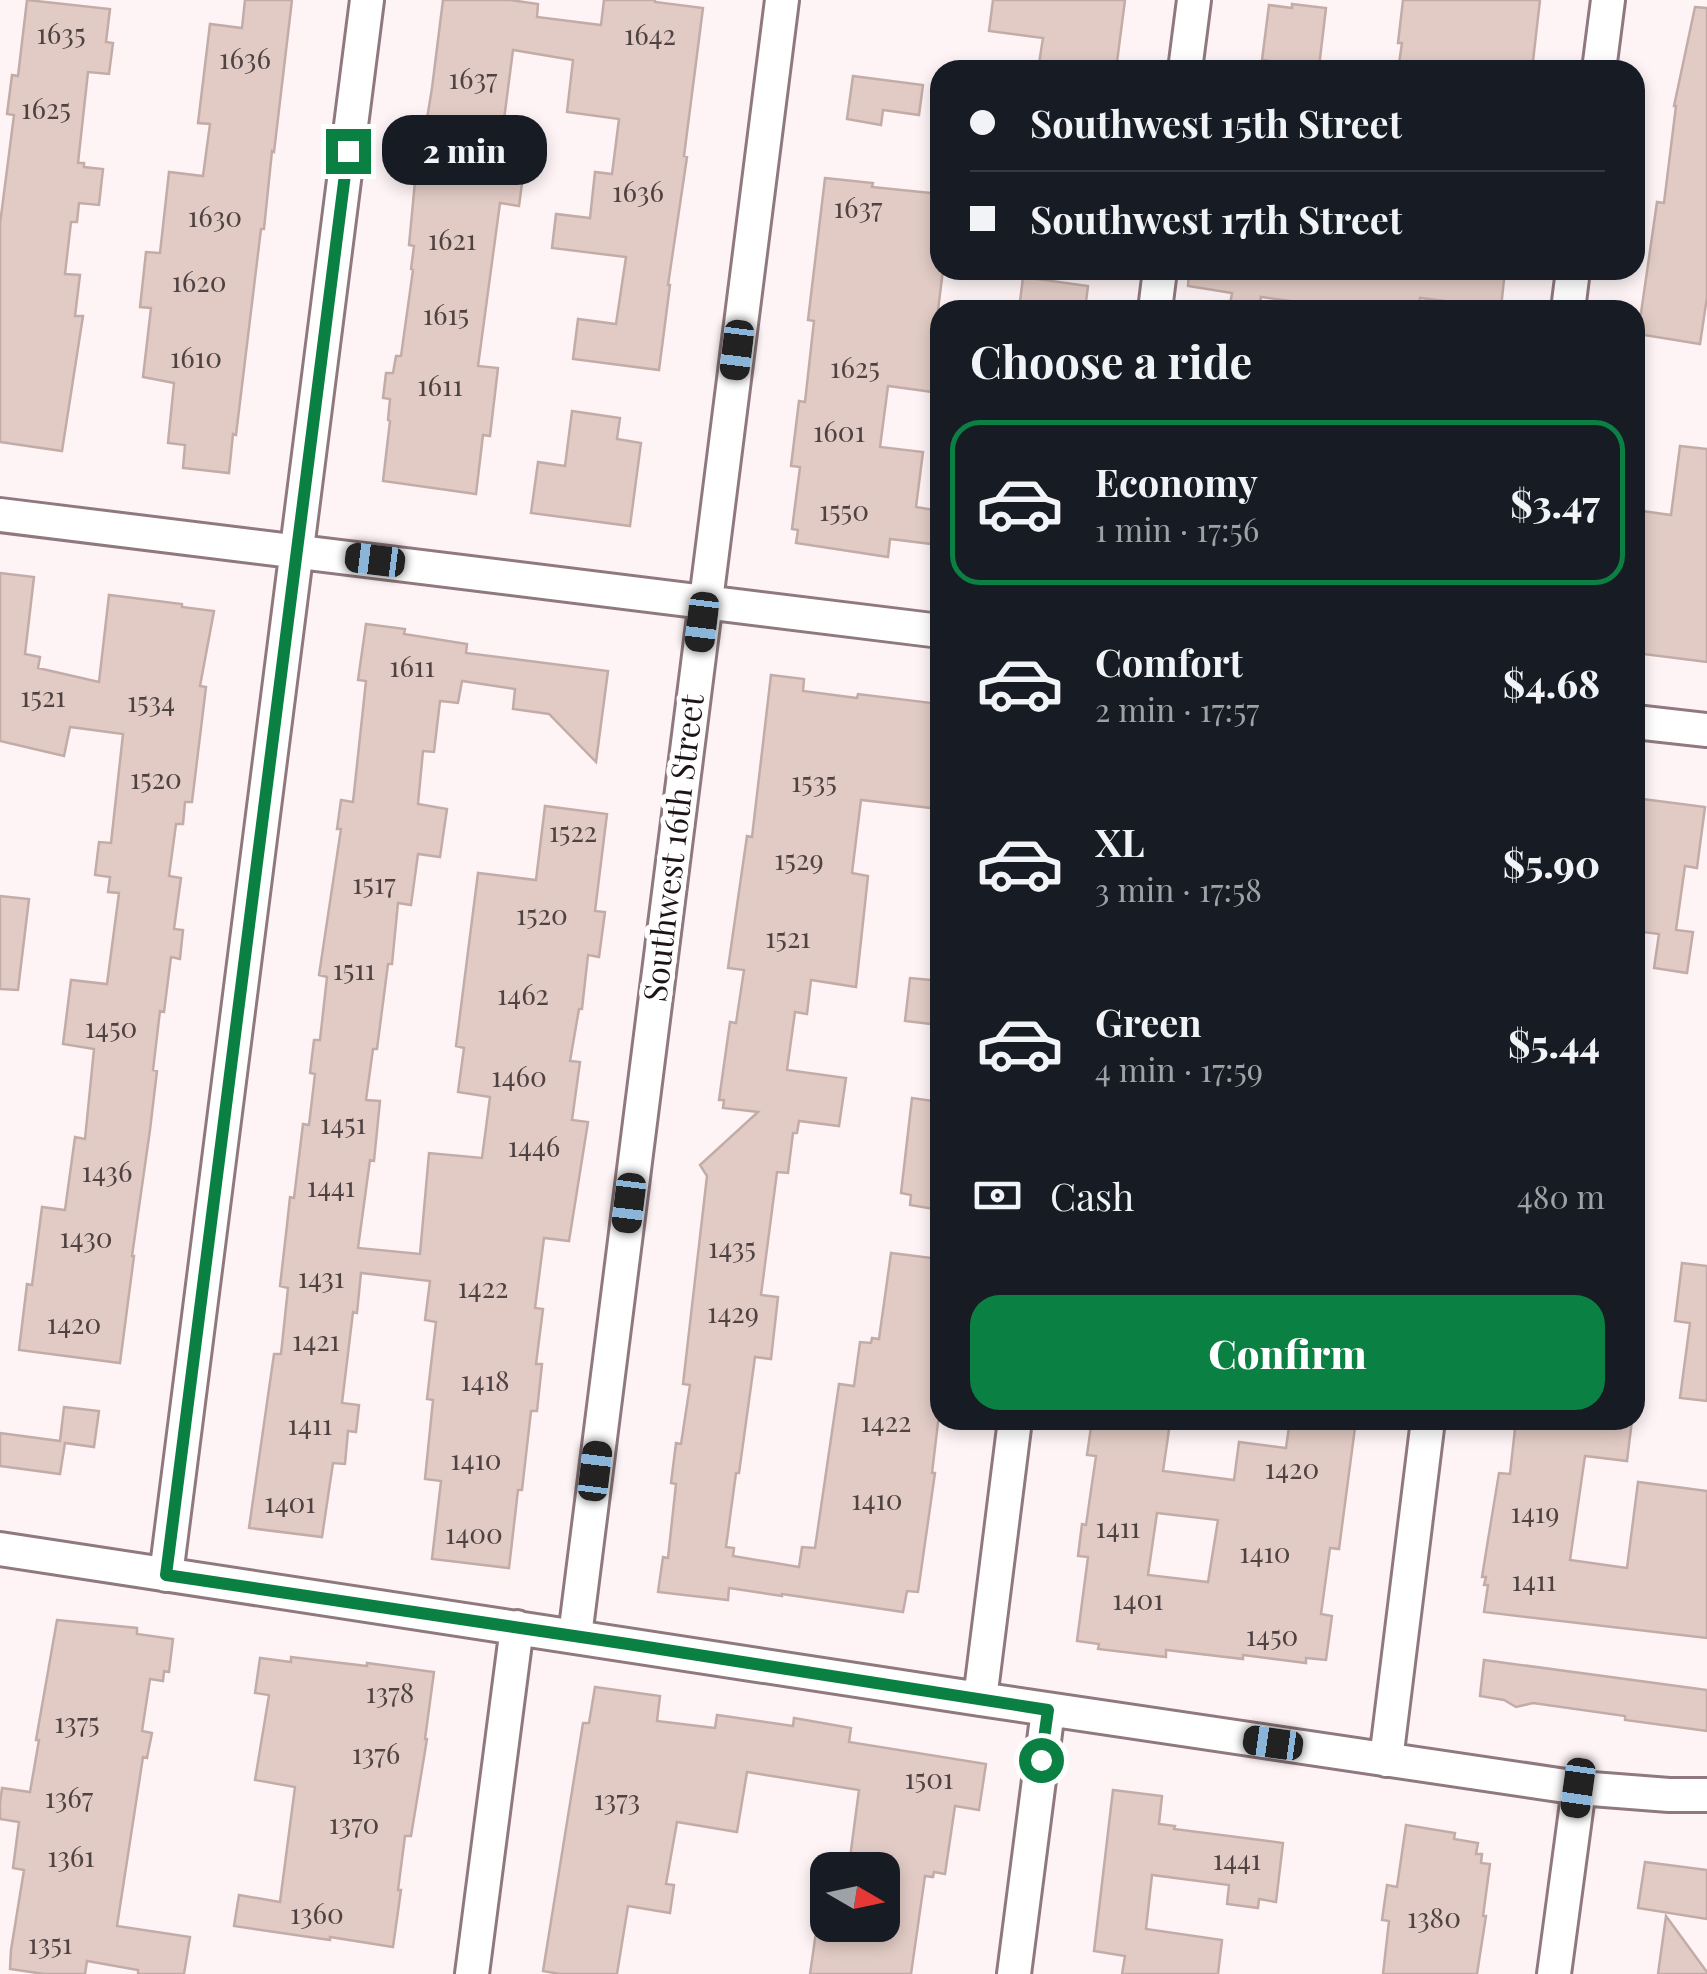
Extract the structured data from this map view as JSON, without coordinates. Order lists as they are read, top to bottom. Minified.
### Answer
{"streets":{"street":["Southwest 16th Street"]},"house_numbers":["1635","1642","1636","1637","1625","1636","1637","1630","1621","1620","1615","1610","1625","1611","1601","1550","1611","1521","1534","1520","1535","1522","1529","1517","1520","1521","1511","1462","1450","1460","1451","1446","1436","1441","1430","1435","1431","1422","1429","1420","1421","1418","1422","1411","1410","1420","1410","1401","1419","1411","1400","1410","1411","1401","1450","1378","1375","1376","1501","1367","1373","1370","1361","1441","1360","1380","1351"],"north":"right","page":{"banner":["Southwest 15th Street","Southwest 17th Street"],"bubble":"2 min","heading":"Choose a ride","list":[{"name":"Economy","note":"1 min · 17:56","value":"$3.47"},{"name":"Comfort","note":"2 min · 17:57","value":"$4.68"},{"name":"XL","note":"3 min · 17:58","value":"$5.90"},{"name":"Green","note":"4 min · 17:59","value":"$5.44"}],"pay":["Cash","480 m"],"buttons":"Confirm"}}
